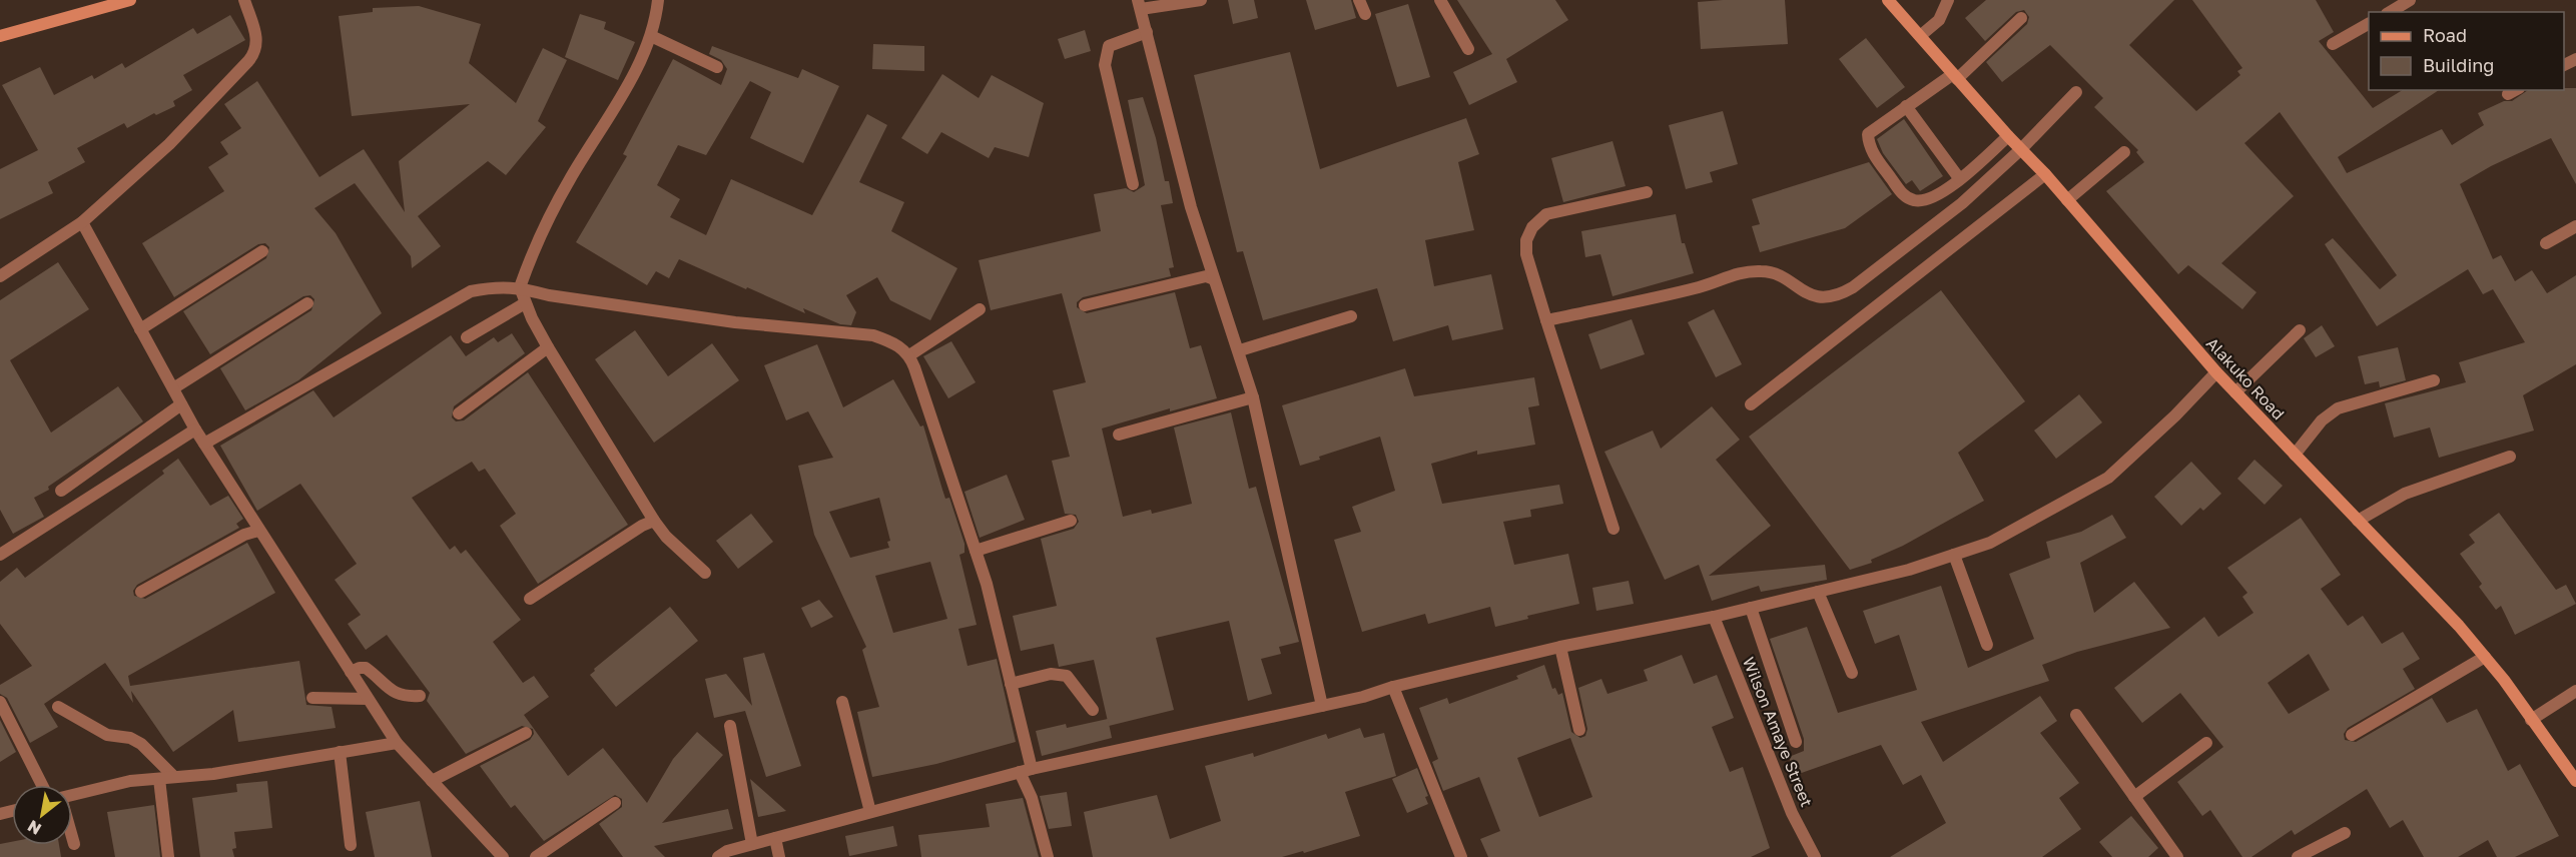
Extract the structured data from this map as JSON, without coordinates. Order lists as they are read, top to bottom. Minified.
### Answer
{"streets":{"main road":["Alakuko Road"],"street":["Wilson Amaye Street"]},"legend":["Road","Building"],"north":"bottom left"}
